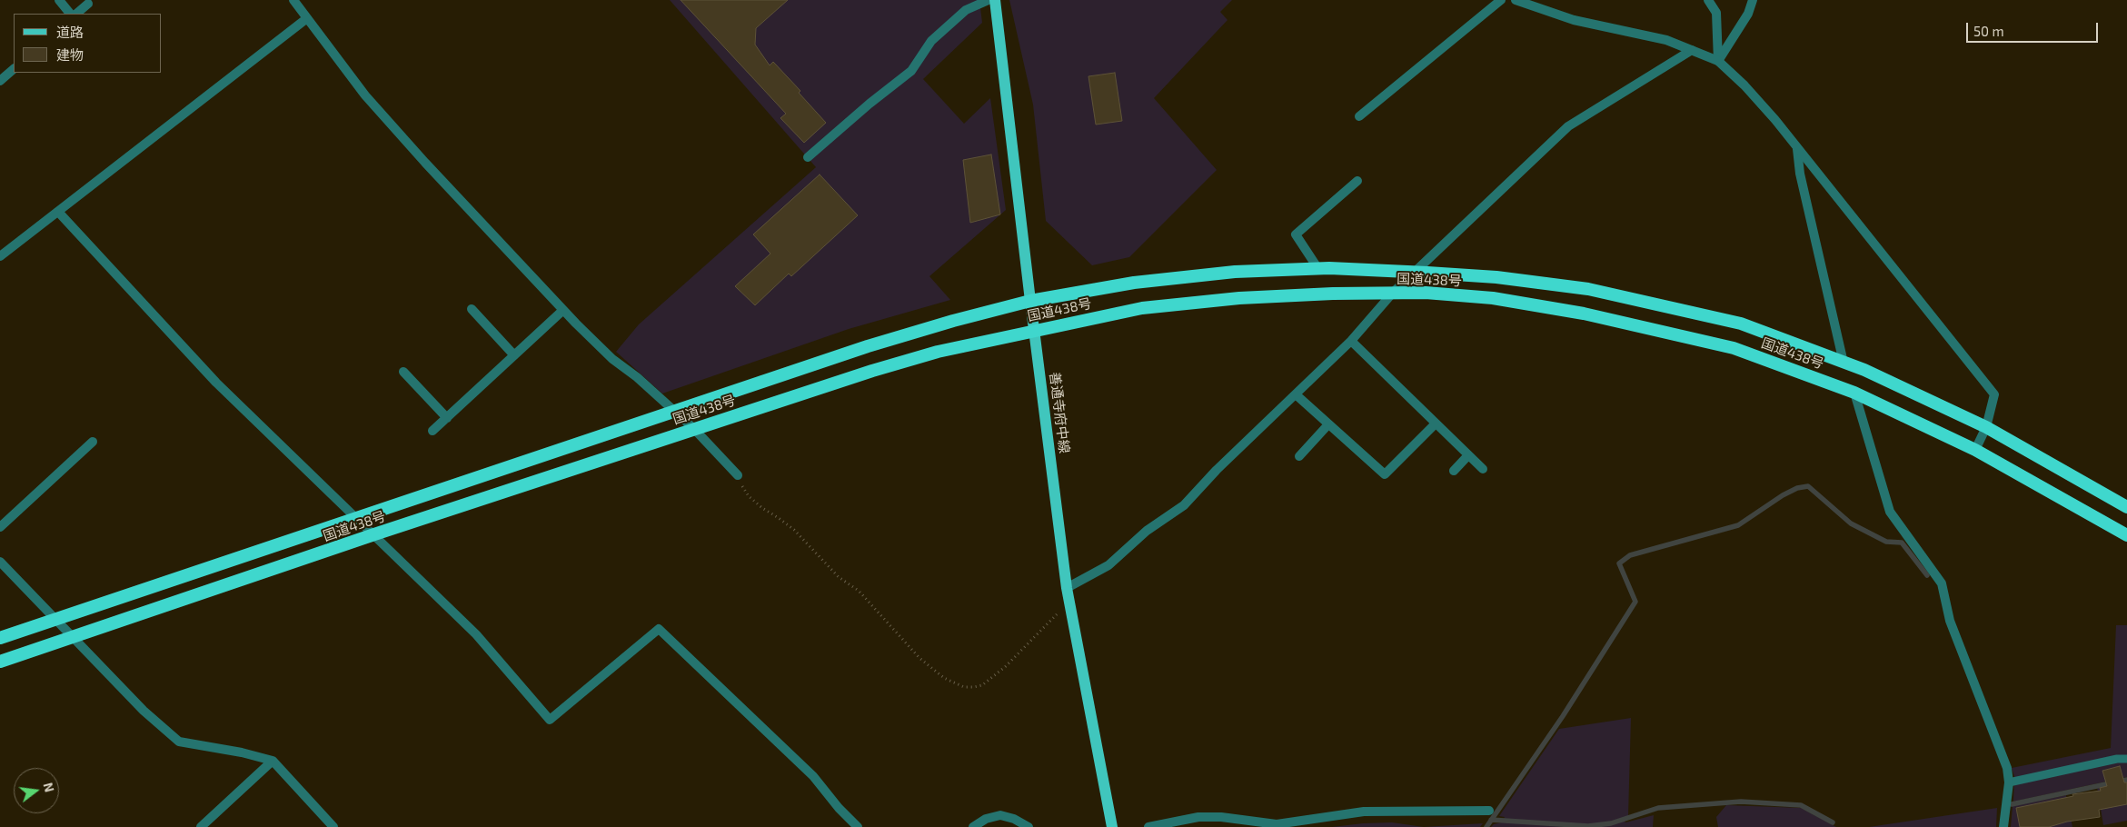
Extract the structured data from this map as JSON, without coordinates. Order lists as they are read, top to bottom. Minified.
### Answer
{"streets":{"highway":["国道438号"],"main road":["善通寺府中線"]},"crossings":[["国道438号","善通寺府中線"]],"legend":["道路","建物"],"scale_bar":"50 m","north":"right"}
